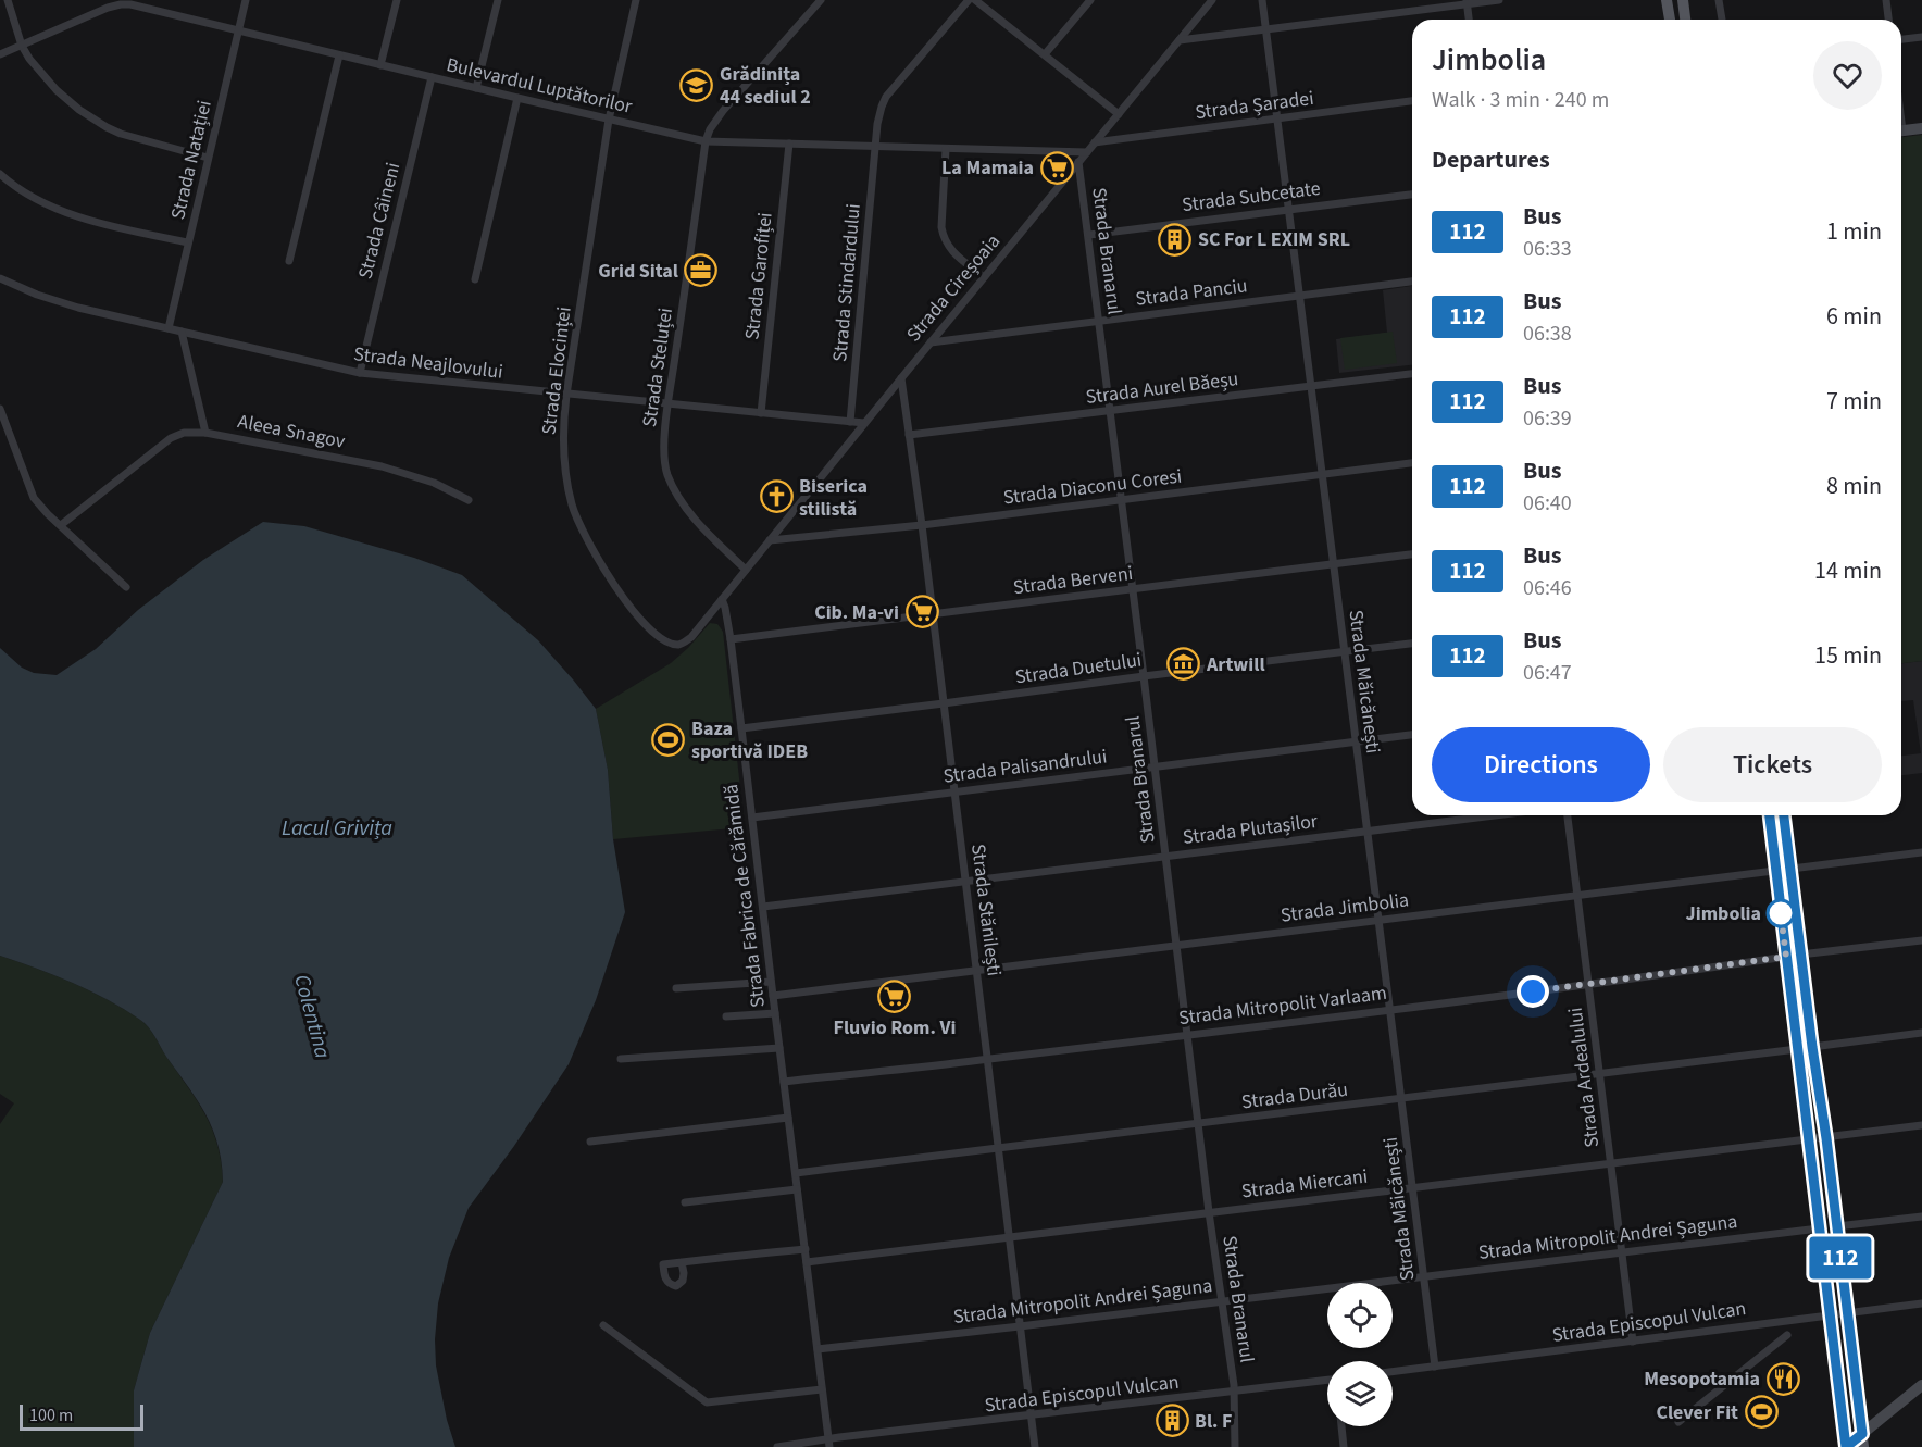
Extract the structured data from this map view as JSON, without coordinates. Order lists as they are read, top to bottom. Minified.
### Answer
{"streets":{"street":["Bulevardul Luptătorilor","Strada Șaradei","Strada Natației","Strada Subcetate","Strada Câineni","Strada Branarul","Strada Garofiței","Strada Stindardului","Strada Cireșoaia","Strada Panciu","Strada Neajlovului","Strada Steluței","Strada Elocinței","Strada Aurel Băeșu","Aleea Snagov","Strada Diaconu Coresi","Strada Berveni","Strada Duetului","Strada Măicănești","Strada Palisandrului","Strada Plutașilor","Strada Fabrica de Cărămidă","Strada Jimbolia","Strada Stănilești","Strada Mitropolit Varlaam","Strada Ardealului","Strada Durău","Strada Miercani","Strada Mitropolit Andrei Șaguna","Strada Episcopul Vulcan"]},"crossings":[["Bulevardul Luptătorilor","Strada Natației"],["Bulevardul Luptătorilor","Strada Câineni"],["Bulevardul Luptătorilor","Strada Garofiței"],["Bulevardul Luptătorilor","Strada Stindardului"],["Bulevardul Luptătorilor","Strada Cireșoaia"],["Bulevardul Luptătorilor","Strada Steluței"],["Bulevardul Luptătorilor","Strada Elocinței"],["Strada Șaradei","Strada Cireșoaia"],["Strada Șaradei","Strada Măicănești"],["Strada Natației","Strada Neajlovului"],["Strada Subcetate","Strada Branarul"],["Strada Subcetate","Strada Măicănești"],["Strada Câineni","Strada Neajlovului"],["Strada Branarul","Strada Cireșoaia"],["Strada Branarul","Strada Panciu"],["Strada Branarul","Strada Aurel Băeșu"],["Strada Branarul","Strada Diaconu Coresi"],["Strada Branarul","Strada Berveni"],["Strada Branarul","Strada Duetului"],["Strada Branarul","Strada Palisandrului"],["Strada Branarul","Strada Plutașilor"],["Strada Branarul","Strada Jimbolia"],["Strada Branarul","Strada Mitropolit Varlaam"],["Strada Branarul","Strada Durău"],["Strada Branarul","Strada Miercani"],["Strada Branarul","Strada Mitropolit Andrei Șaguna"],["Strada Branarul","Strada Episcopul Vulcan"],["Strada Garofiței","Strada Neajlovului"],["Strada Stindardului","Strada Neajlovului"],["Strada Cireșoaia","Strada Panciu"],["Strada Cireșoaia","Strada Neajlovului"],["Strada Cireșoaia","Strada Steluței"],["Strada Cireșoaia","Strada Elocinței"],["Strada Cireșoaia","Strada Diaconu Coresi"],["Strada Cireșoaia","Strada Fabrica de Cărămidă"],["Strada Cireșoaia","Strada Stănilești"],["Strada Panciu","Strada Măicănești"],["Strada Neajlovului","Strada Steluței"],["Strada Neajlovului","Strada Elocinței"],["Strada Elocinței","Strada Fabrica de Cărămidă"],["Strada Aurel Băeșu","Strada Măicănești"],["Strada Aurel Băeșu","Strada Stănilești"],["Strada Diaconu Coresi","Strada Măicănești"],["Strada Diaconu Coresi","Strada Stănilești"],["Strada Berveni","Strada Măicănești"],["Strada Berveni","Strada Fabrica de Cărămidă"],["Strada Berveni","Strada Stănilești"],["Strada Duetului","Strada Măicănești"],["Strada Duetului","Strada Fabrica de Cărămidă"],["Strada Duetului","Strada Stănilești"],["Strada Măicănești","Strada Palisandrului"],["Strada Măicănești","Strada Plutașilor"],["Strada Măicănești","Strada Jimbolia"],["Strada Măicănești","Strada Mitropolit Varlaam"],["Strada Măicănești","Strada Durău"],["Strada Măicănești","Strada Miercani"],["Strada Măicănești","Strada Mitropolit Andrei Șaguna"],["Strada Măicănești","Strada Episcopul Vulcan"],["Strada Palisandrului","Strada Fabrica de Cărămidă"],["Strada Palisandrului","Strada Stănilești"],["Strada Plutașilor","Strada Fabrica de Cărămidă"],["Strada Plutașilor","Strada Stănilești"],["Strada Fabrica de Cărămidă","Strada Jimbolia"],["Strada Fabrica de Cărămidă","Strada Mitropolit Varlaam"],["Strada Fabrica de Cărămidă","Strada Durău"],["Strada Fabrica de Cărămidă","Strada Miercani"],["Strada Fabrica de Cărămidă","Strada Mitropolit Andrei Șaguna"],["Strada Fabrica de Cărămidă","Strada Episcopul Vulcan"],["Strada Jimbolia","Strada Stănilești"],["Strada Jimbolia","Strada Ardealului"],["Strada Stănilești","Strada Mitropolit Varlaam"],["Strada Stănilești","Strada Durău"],["Strada Stănilești","Strada Miercani"],["Strada Stănilești","Strada Mitropolit Andrei Șaguna"],["Strada Stănilești","Strada Episcopul Vulcan"],["Strada Mitropolit Varlaam","Strada Ardealului"],["Strada Ardealului","Strada Durău"],["Strada Ardealului","Strada Miercani"],["Strada Ardealului","Strada Mitropolit Andrei Șaguna"],["Strada Ardealului","Strada Episcopul Vulcan"]],"water":["Lacul Grivița","Colentina"],"places":{"school or university":["Grădinița 44 sediul 2"],"supermarket":["La Mamaia","Cib. Ma-vi","Fluvio Rom. Vi"],"building":["SC For L EXIM SRL","Bl. F"],"office":["Grid Sital"],"church":["Biserica stilistă"],"museum":["Artwill"],"sports":["Baza sportivă IDEB","Clever Fit"],"other":["Jimbolia"],"restaurant":["Mesopotamia"]},"lines":["bus line 112"],"scale_bar":"100 m","page":{"on_map":"112","heading":[["Jimbolia","Walk · 3 min · 240 m"],"Departures"],"list":[{"mark":"112","name":"Bus","note":"06:33","value":"1 min"},{"mark":"112","name":"Bus","note":"06:38","value":"6 min"},{"mark":"112","name":"Bus","note":"06:39","value":"7 min"},{"mark":"112","name":"Bus","note":"06:40","value":"8 min"},{"mark":"112","name":"Bus","note":"06:46","value":"14 min"},{"mark":"112","name":"Bus","note":"06:47","value":"15 min"}],"buttons":["Directions","Tickets"],"scale":"100 m"}}
